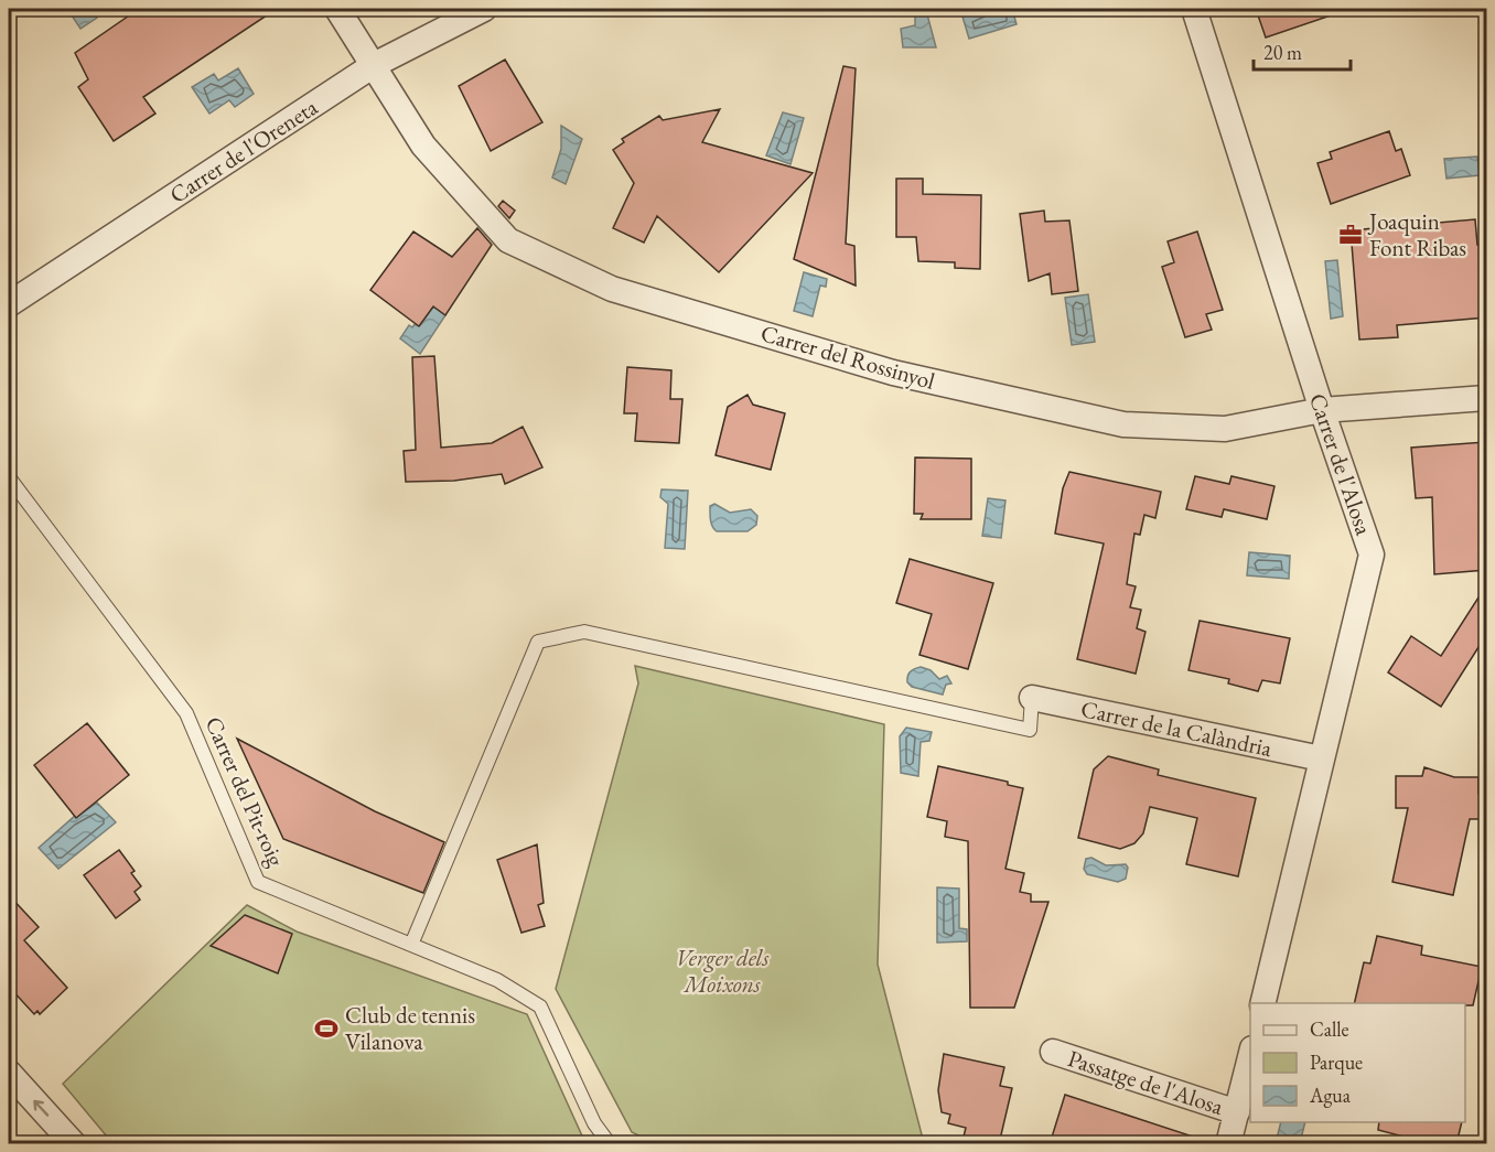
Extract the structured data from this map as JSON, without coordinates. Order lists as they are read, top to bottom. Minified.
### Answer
{"streets":{"street":["Carrer de l'Oreneta","Carrer del Rossinyol","Carrer de l'Alosa","Carrer de la Calàndria","Passatge de l'Alosa"],"lane":["Carrer del Pit-roig"]},"crossings":[["Carrer de l'Oreneta","Carrer del Rossinyol"],["Carrer del Rossinyol","Carrer de l'Alosa"],["Carrer de l'Alosa","Carrer de la Calàndria"]],"parks":["Verger dels Moixons"],"places":{"office":["Joaquin Font Ribas"],"sports":["Club de tennis Vilanova"]},"legend":["Calle","Parque","Agua"],"scale_bar":"20 m"}
